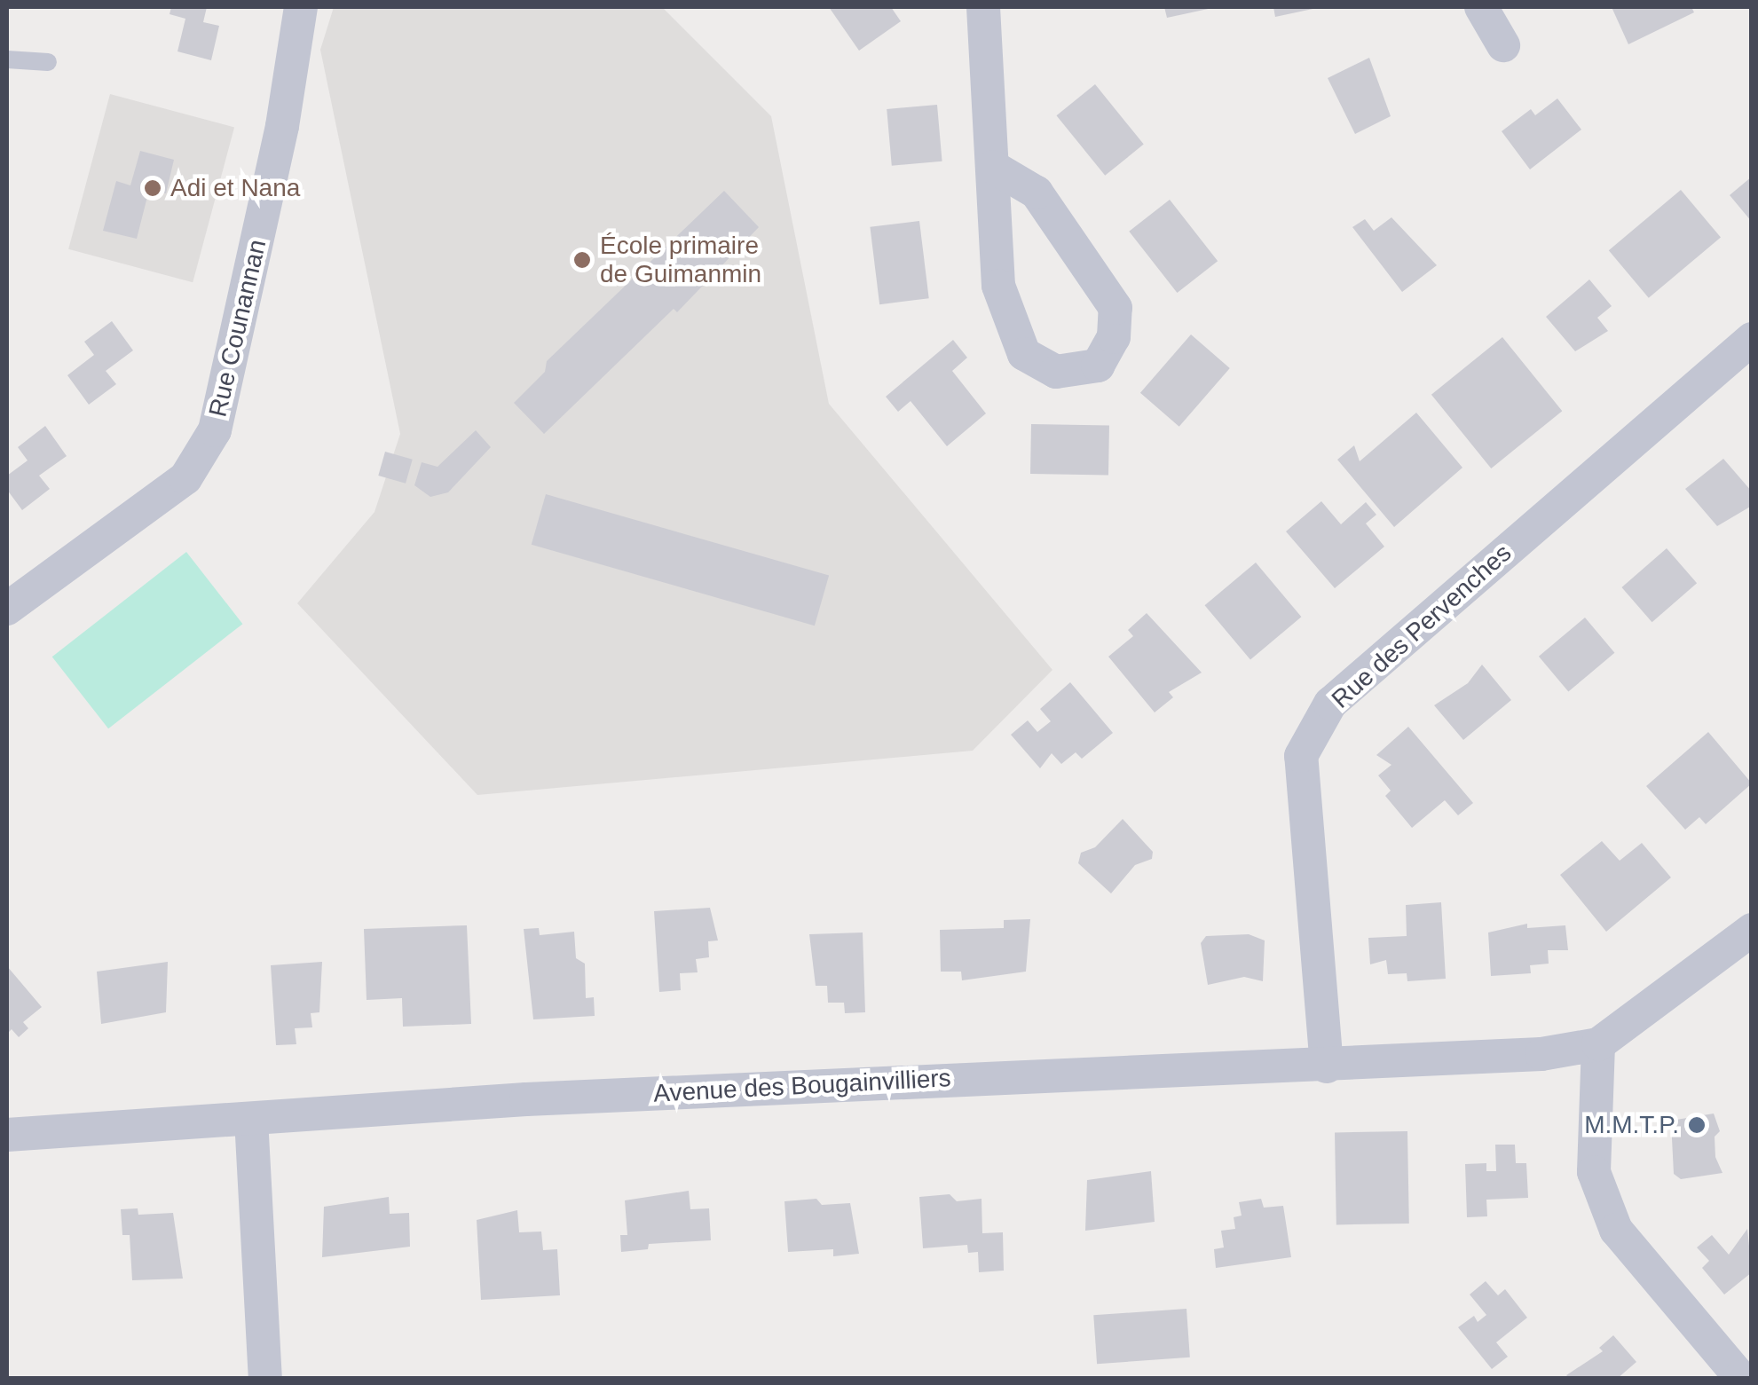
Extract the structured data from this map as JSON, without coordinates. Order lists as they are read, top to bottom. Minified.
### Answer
{"streets":{"street":["Rue Counannan","Rue des Pervenches","Avenue des Bougainvilliers"]},"crossings":[["Rue des Pervenches","Avenue des Bougainvilliers"]],"places":["Adi et Nana","École primaire de Guimanmin","M.M.T.P."]}
